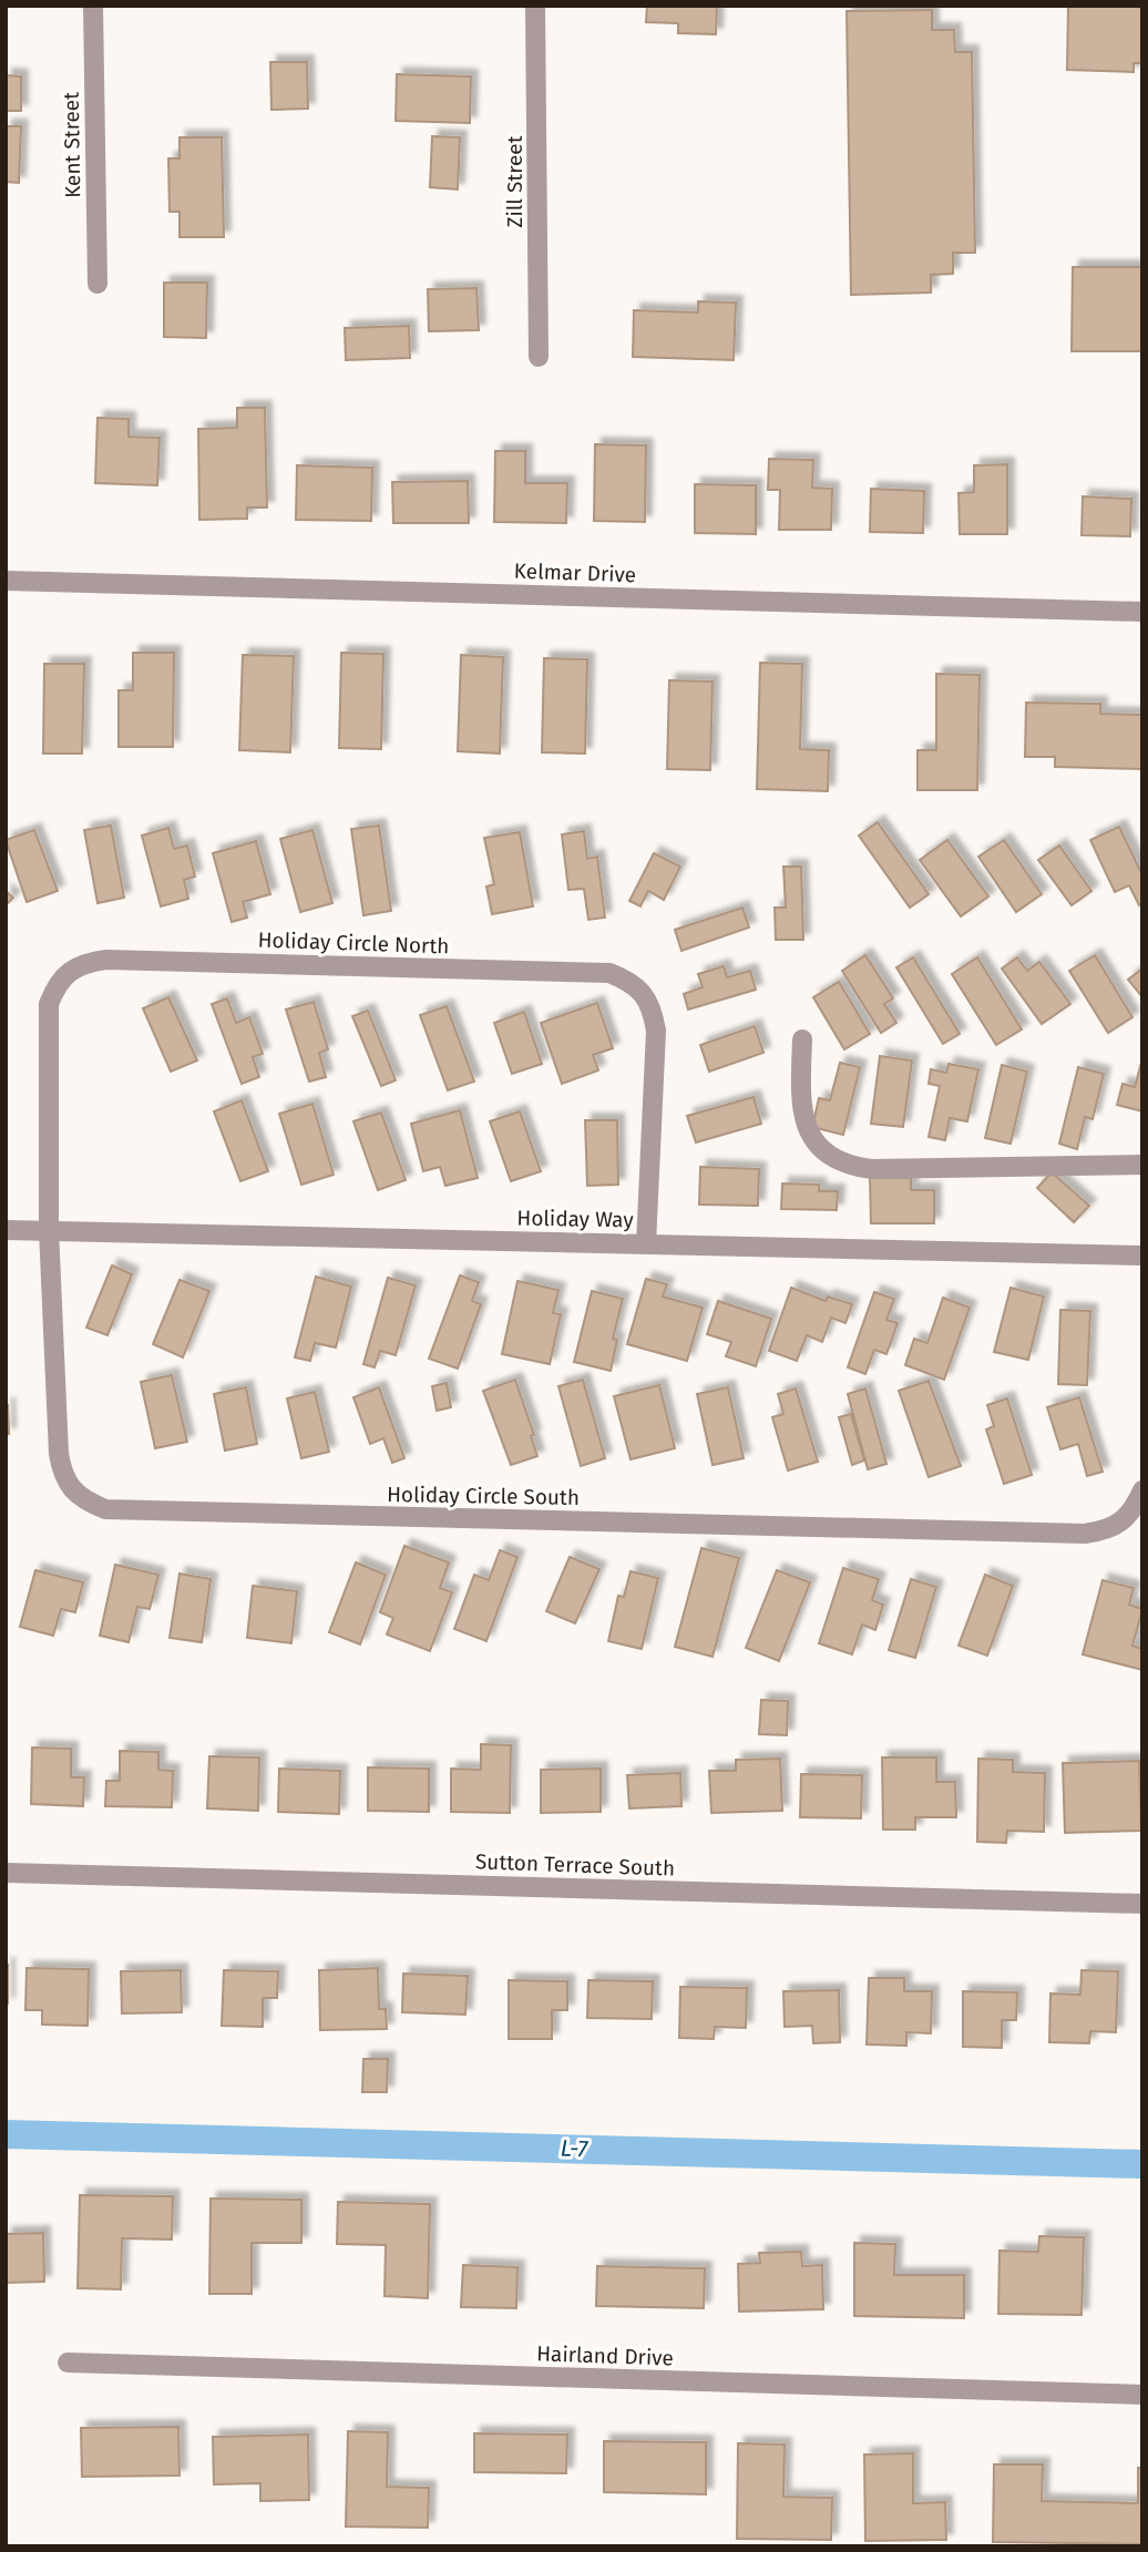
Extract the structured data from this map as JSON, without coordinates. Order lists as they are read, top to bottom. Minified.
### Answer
{"streets":{"street":["Kent Street","Zill Street","Kelmar Drive","Holiday Circle North","Holiday Way","Holiday Circle South","Sutton Terrace South","Hairland Drive"]},"crossings":[["Holiday Circle North","Holiday Way"],["Holiday Circle North","Holiday Circle South"],["Holiday Way","Holiday Circle South"]],"water":["L-7"]}
